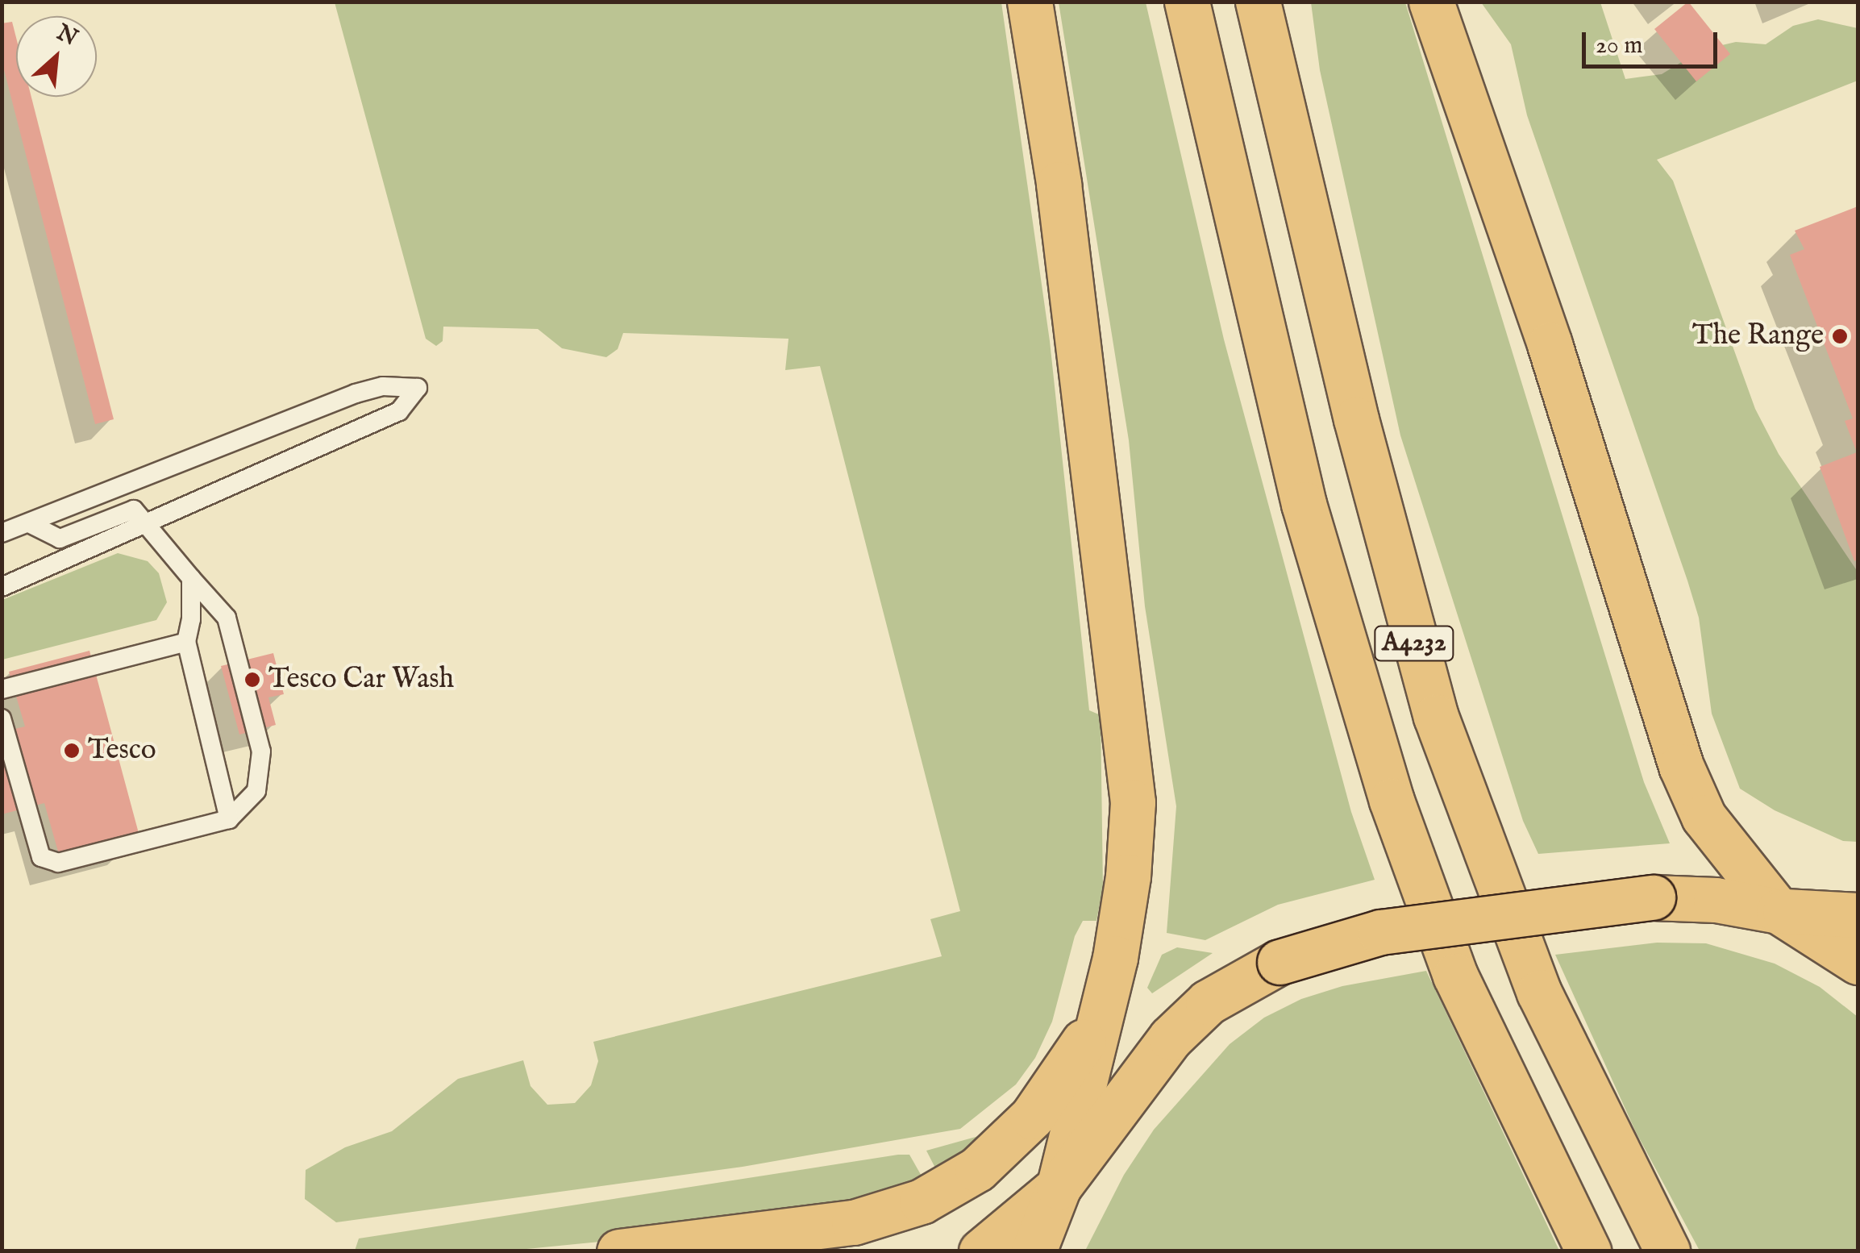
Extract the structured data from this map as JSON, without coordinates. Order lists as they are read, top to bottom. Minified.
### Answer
{"streets":{"main road":["A4232"]},"places":["The Range","Tesco Car Wash","Tesco"],"scale_bar":"20 m","north":"top right"}
